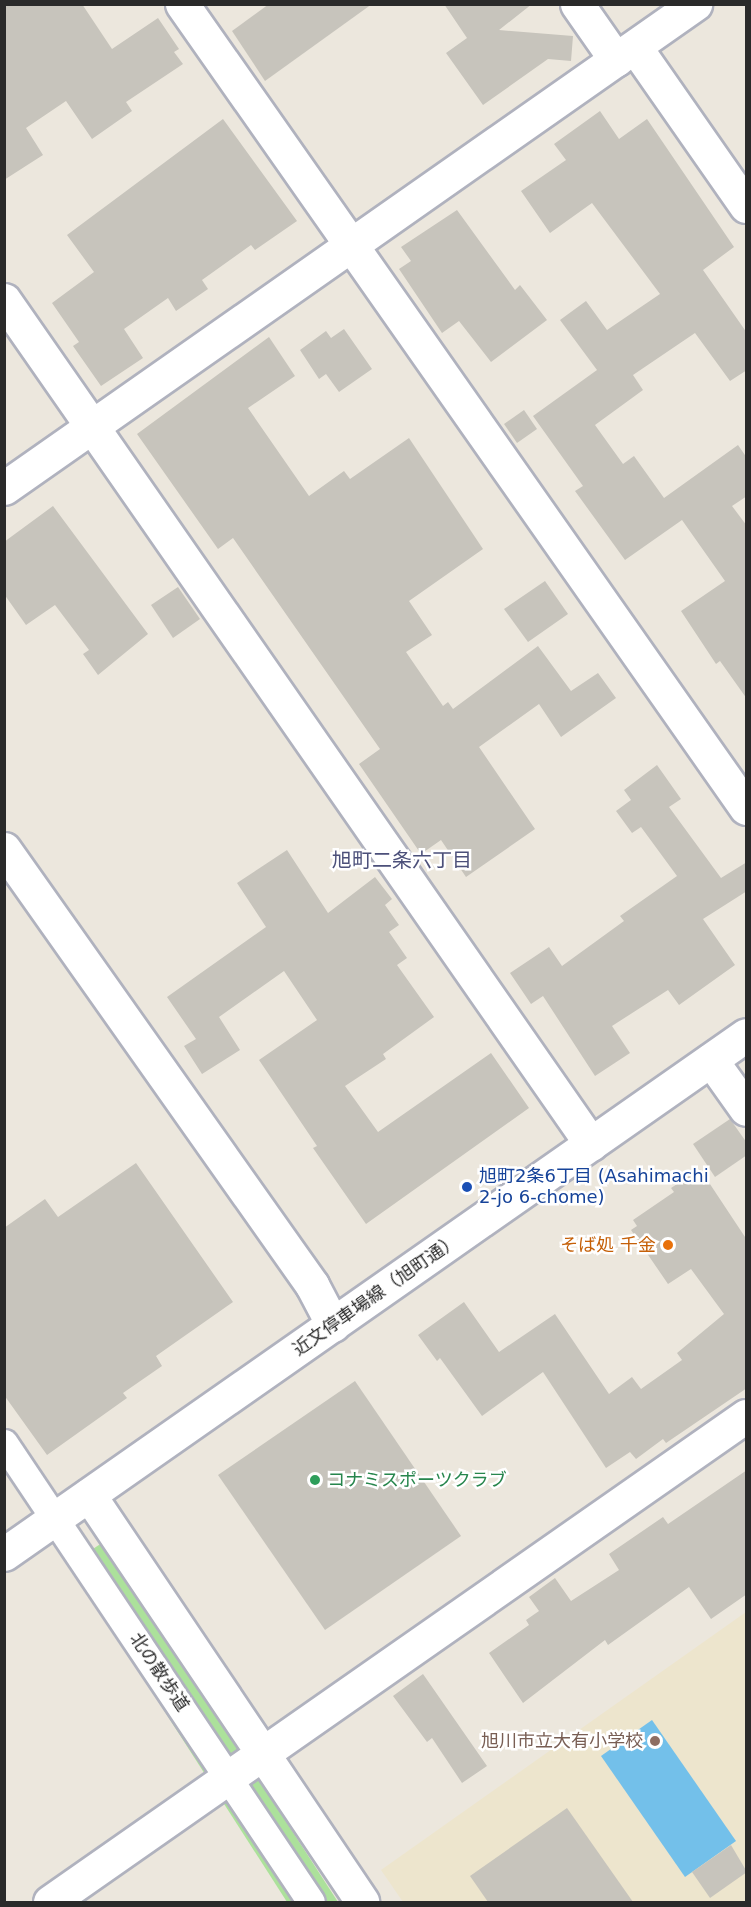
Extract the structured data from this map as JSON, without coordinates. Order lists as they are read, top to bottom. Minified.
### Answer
{"streets":{"street":["近文停車場線（旭町通）","北の散歩道"]},"crossings":[["近文停車場線（旭町通）","北の散歩道"]],"districts":["旭町二条六丁目"],"places":["旭町2条6丁目 (Asahimachi 2-jo 6-chome)","そば処 千金","コナミスポーツクラブ","旭川市立大有小学校"]}
